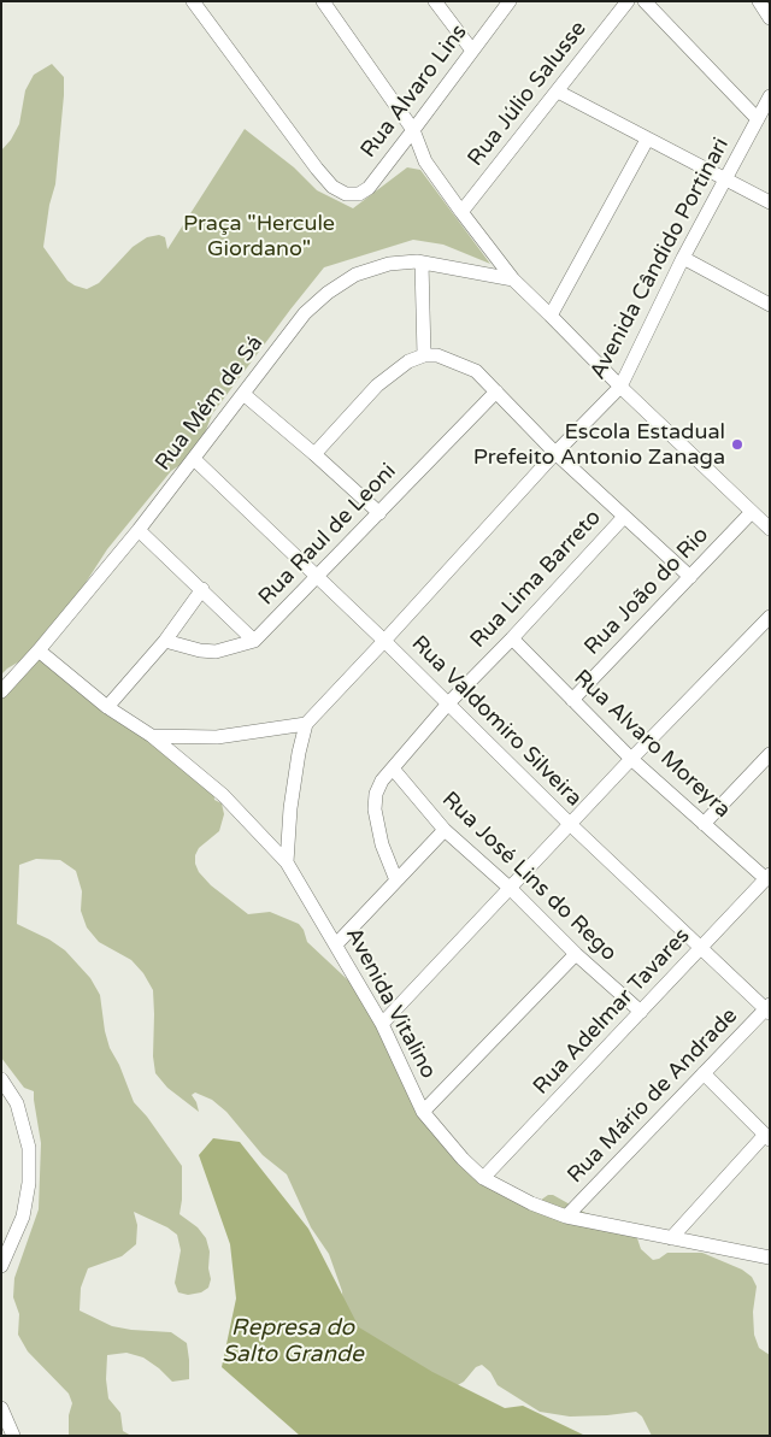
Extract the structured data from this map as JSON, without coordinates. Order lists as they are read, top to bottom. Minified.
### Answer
{"streets":{"street":["Rua Alvaro Lins","Rua Júlio Salusse","Avenida Cândido Portinari","Rua Mém de Sá","Rua Raul de Leoni","Rua Lima Barreto","Rua João do Rio","Rua Valdomiro Silveira","Rua Alvaro Moreyra","Rua José Lins do Rego","Avenida Vitalino","Rua Adelmar Tavares","Rua Mário de Andrade"]},"crossings":[["Avenida Cândido Portinari","Rua Valdomiro Silveira"],["Avenida Cândido Portinari","Avenida Vitalino"],["Rua Mém de Sá","Rua Valdomiro Silveira"],["Rua Mém de Sá","Avenida Vitalino"],["Rua Raul de Leoni","Rua Valdomiro Silveira"],["Rua Lima Barreto","Rua Valdomiro Silveira"],["Rua Lima Barreto","Rua Alvaro Moreyra"],["Rua Lima Barreto","Rua José Lins do Rego"],["Rua João do Rio","Rua Alvaro Moreyra"],["Rua Valdomiro Silveira","Rua Adelmar Tavares"],["Rua Valdomiro Silveira","Rua Mário de Andrade"],["Rua Alvaro Moreyra","Rua Adelmar Tavares"],["Rua José Lins do Rego","Rua Adelmar Tavares"],["Avenida Vitalino","Rua Adelmar Tavares"],["Avenida Vitalino","Rua Mário de Andrade"]],"water":["Represa do Salto Grande"],"parks":["Praça \"Hercule Giordano\""],"places":["Escola Estadual Prefeito Antonio Zanaga"]}
